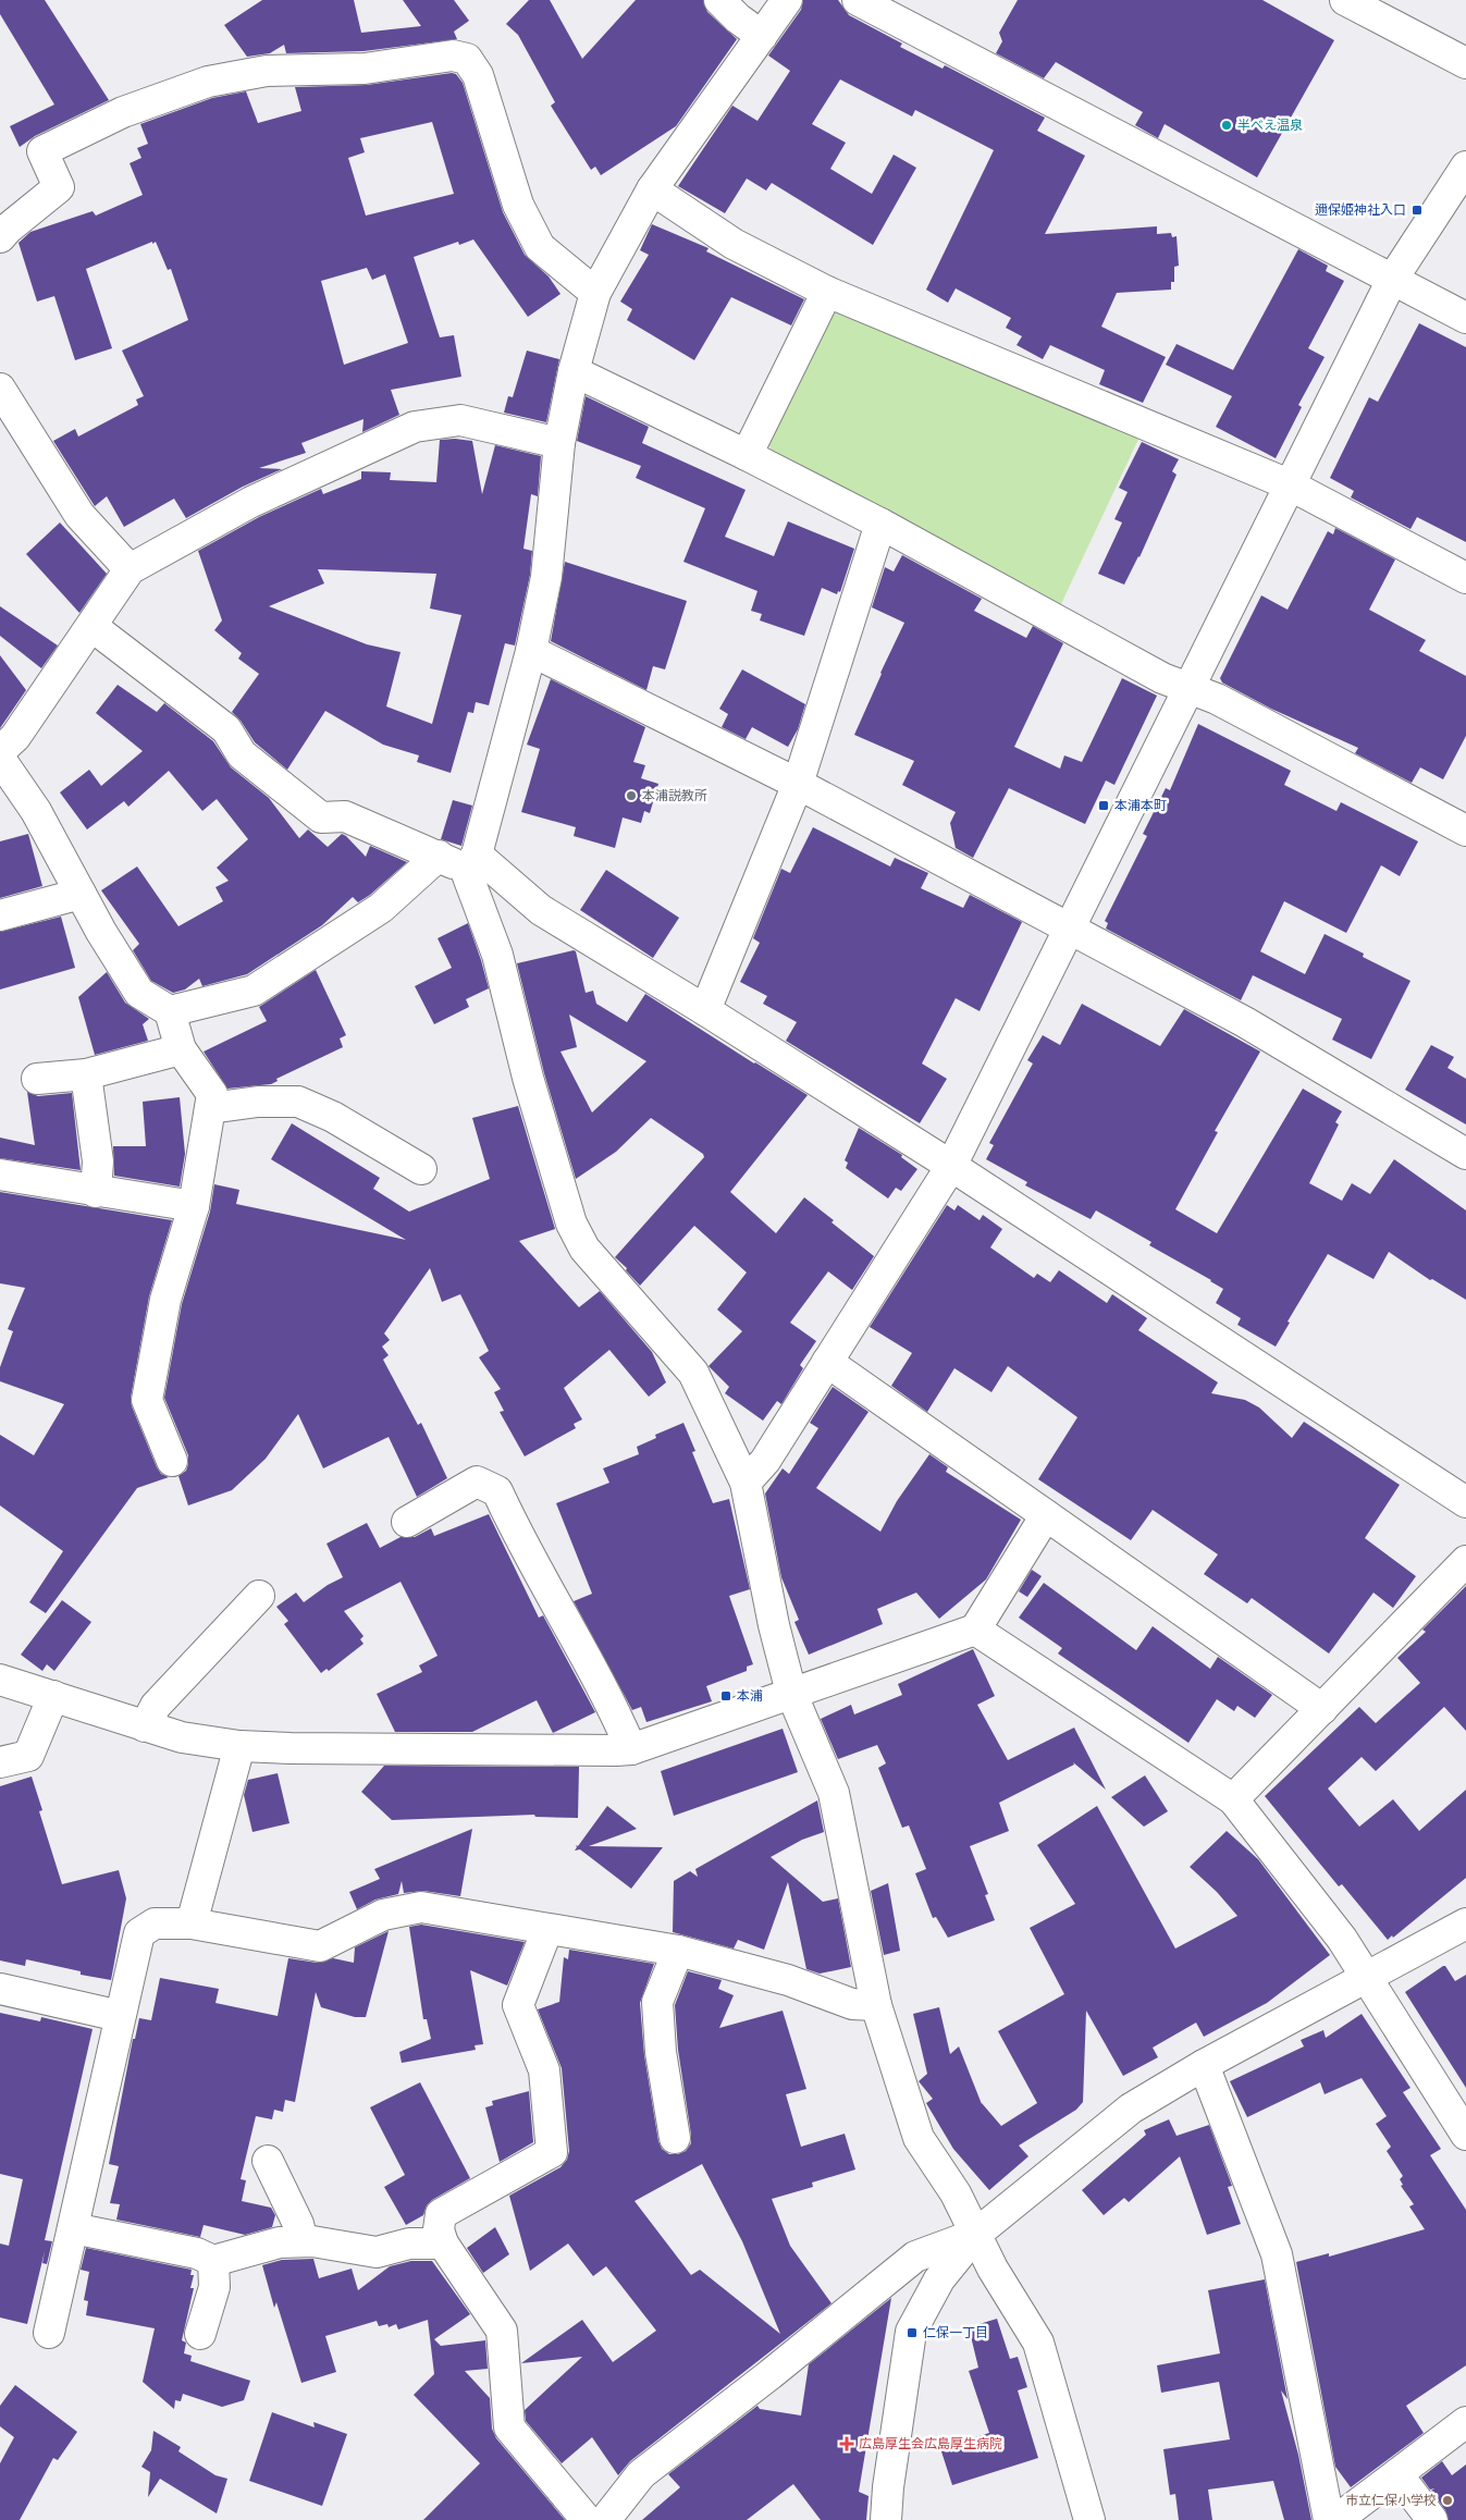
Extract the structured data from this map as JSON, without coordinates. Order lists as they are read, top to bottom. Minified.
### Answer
{"places":{"other":["半べえ温泉","本浦説教所","市立仁保小学校"],"transit":["邇保姫神社入口","本浦本町","本浦","仁保一丁目"],"health":["広島厚生会広島厚生病院"]}}
